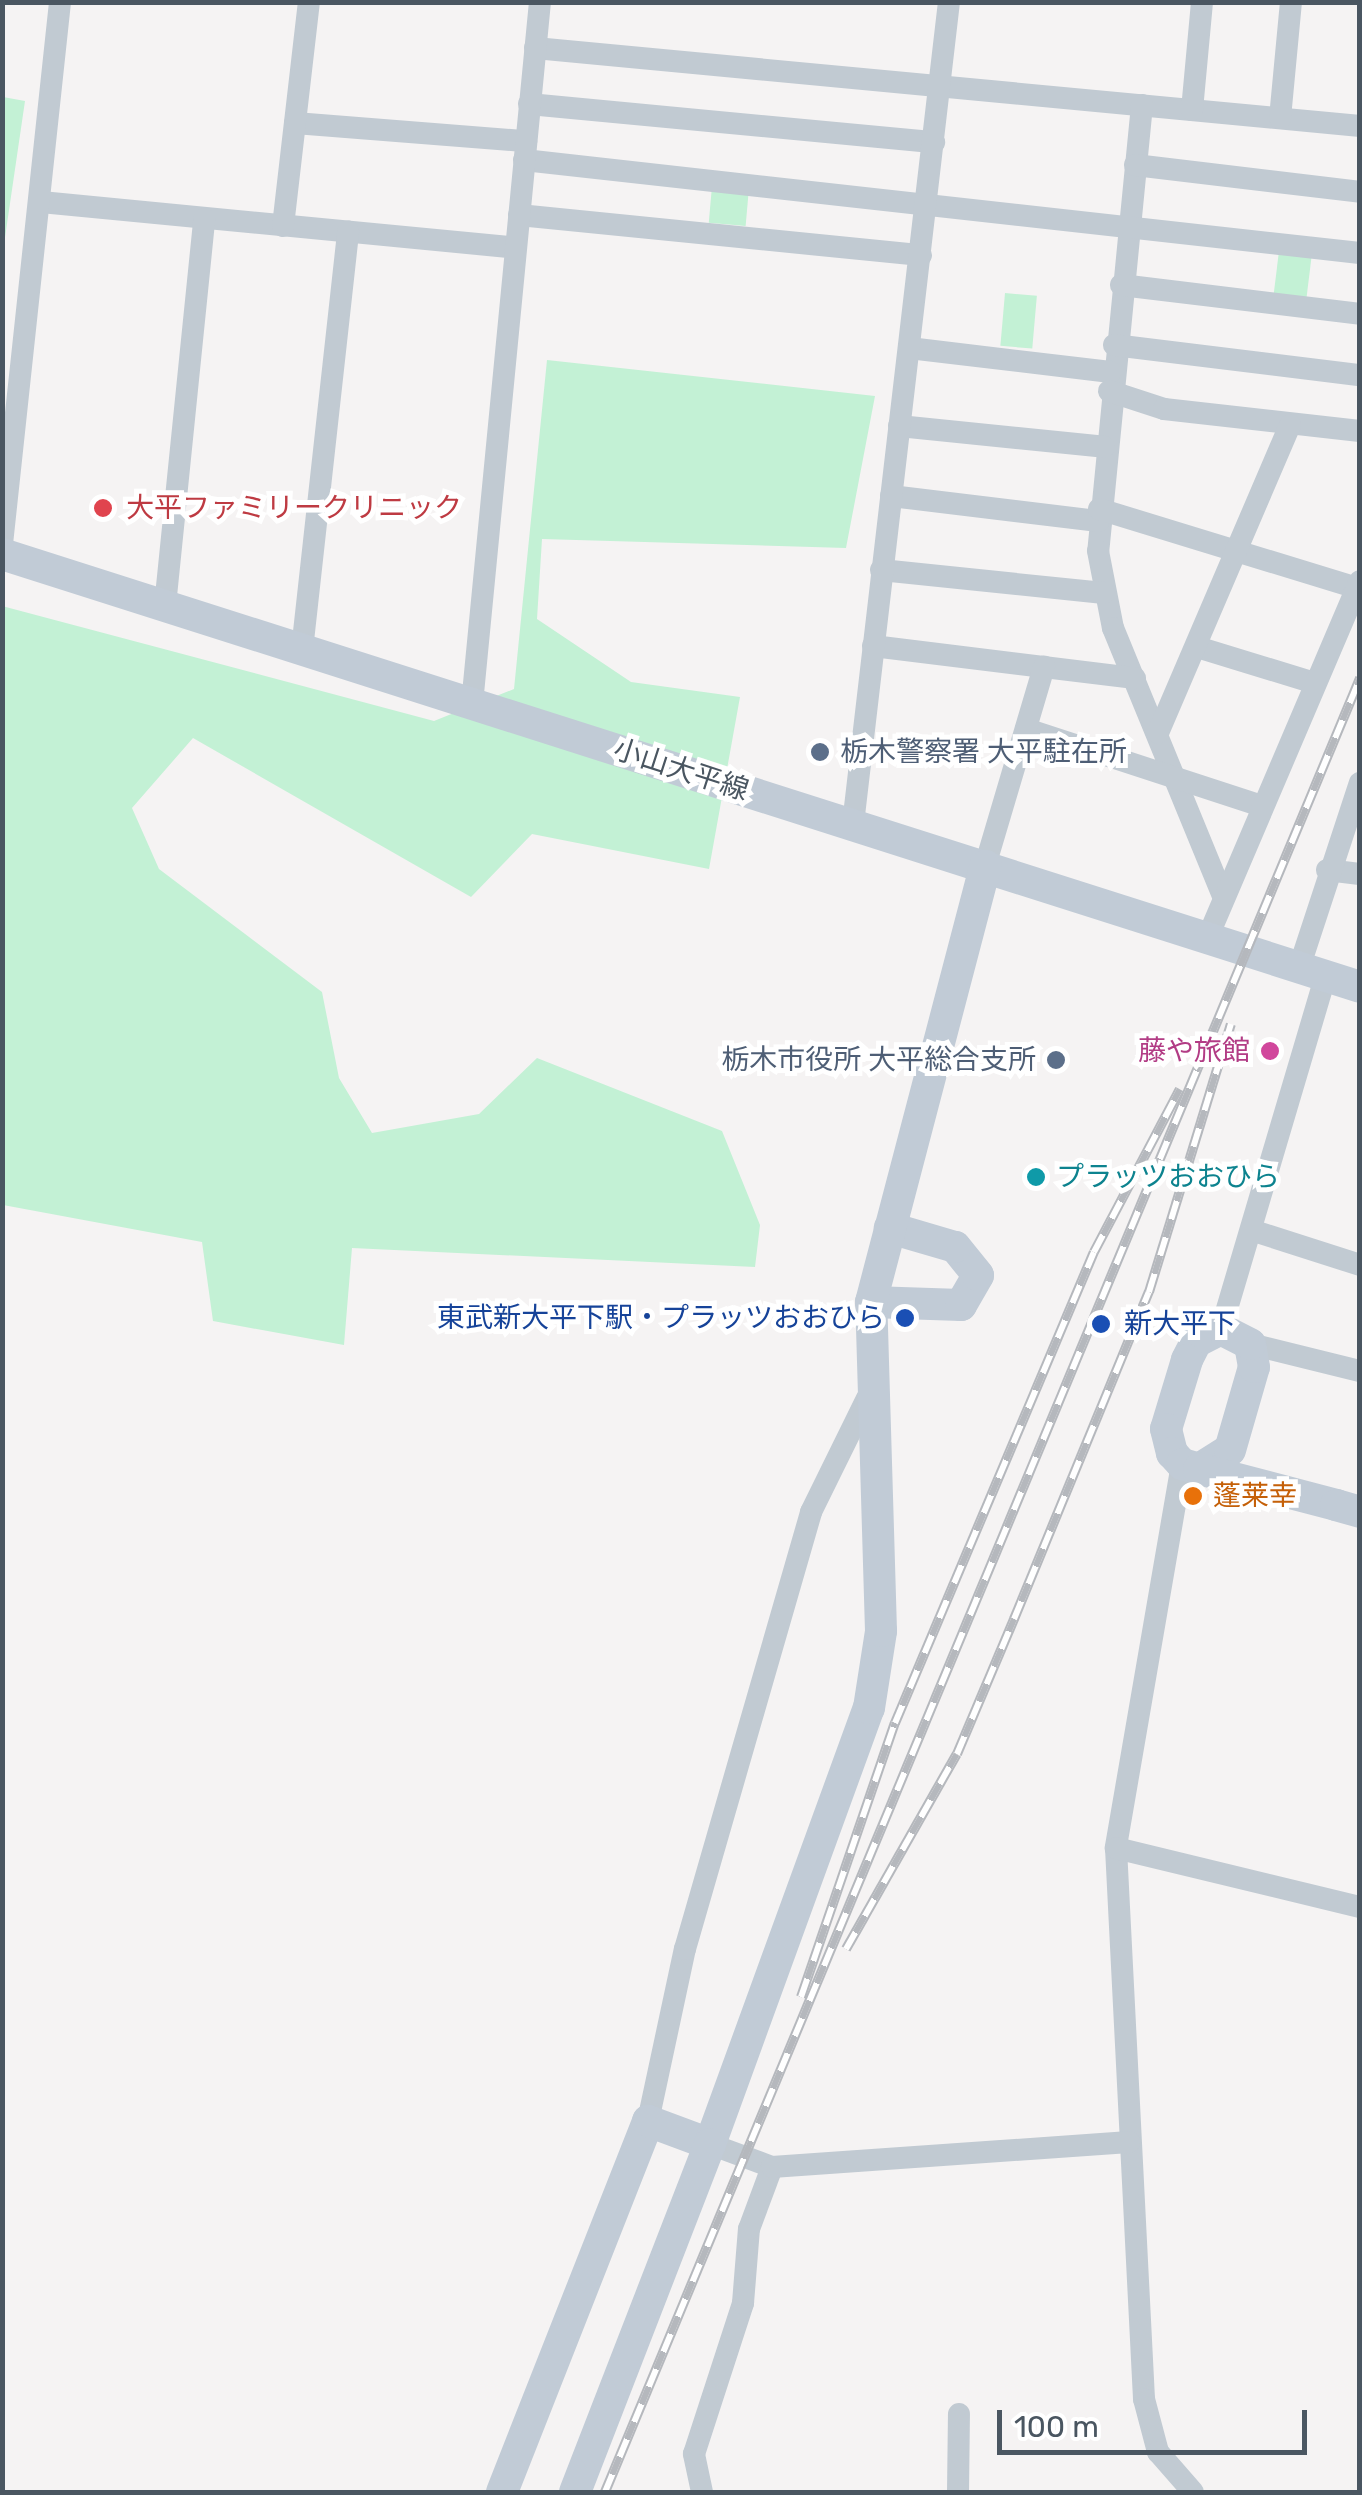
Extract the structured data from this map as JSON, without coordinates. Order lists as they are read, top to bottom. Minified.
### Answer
{"streets":{"street":["小山大平線"]},"places":["大平ファミリークリニック","栃木警察署 大平駐在所","藤や旅館","栃木市役所 大平総合支所","プラッツおおひら","東武新大平下駅・プラッツおおひら","新大平下","蓬莱幸"],"scale_bar":"100 m"}
